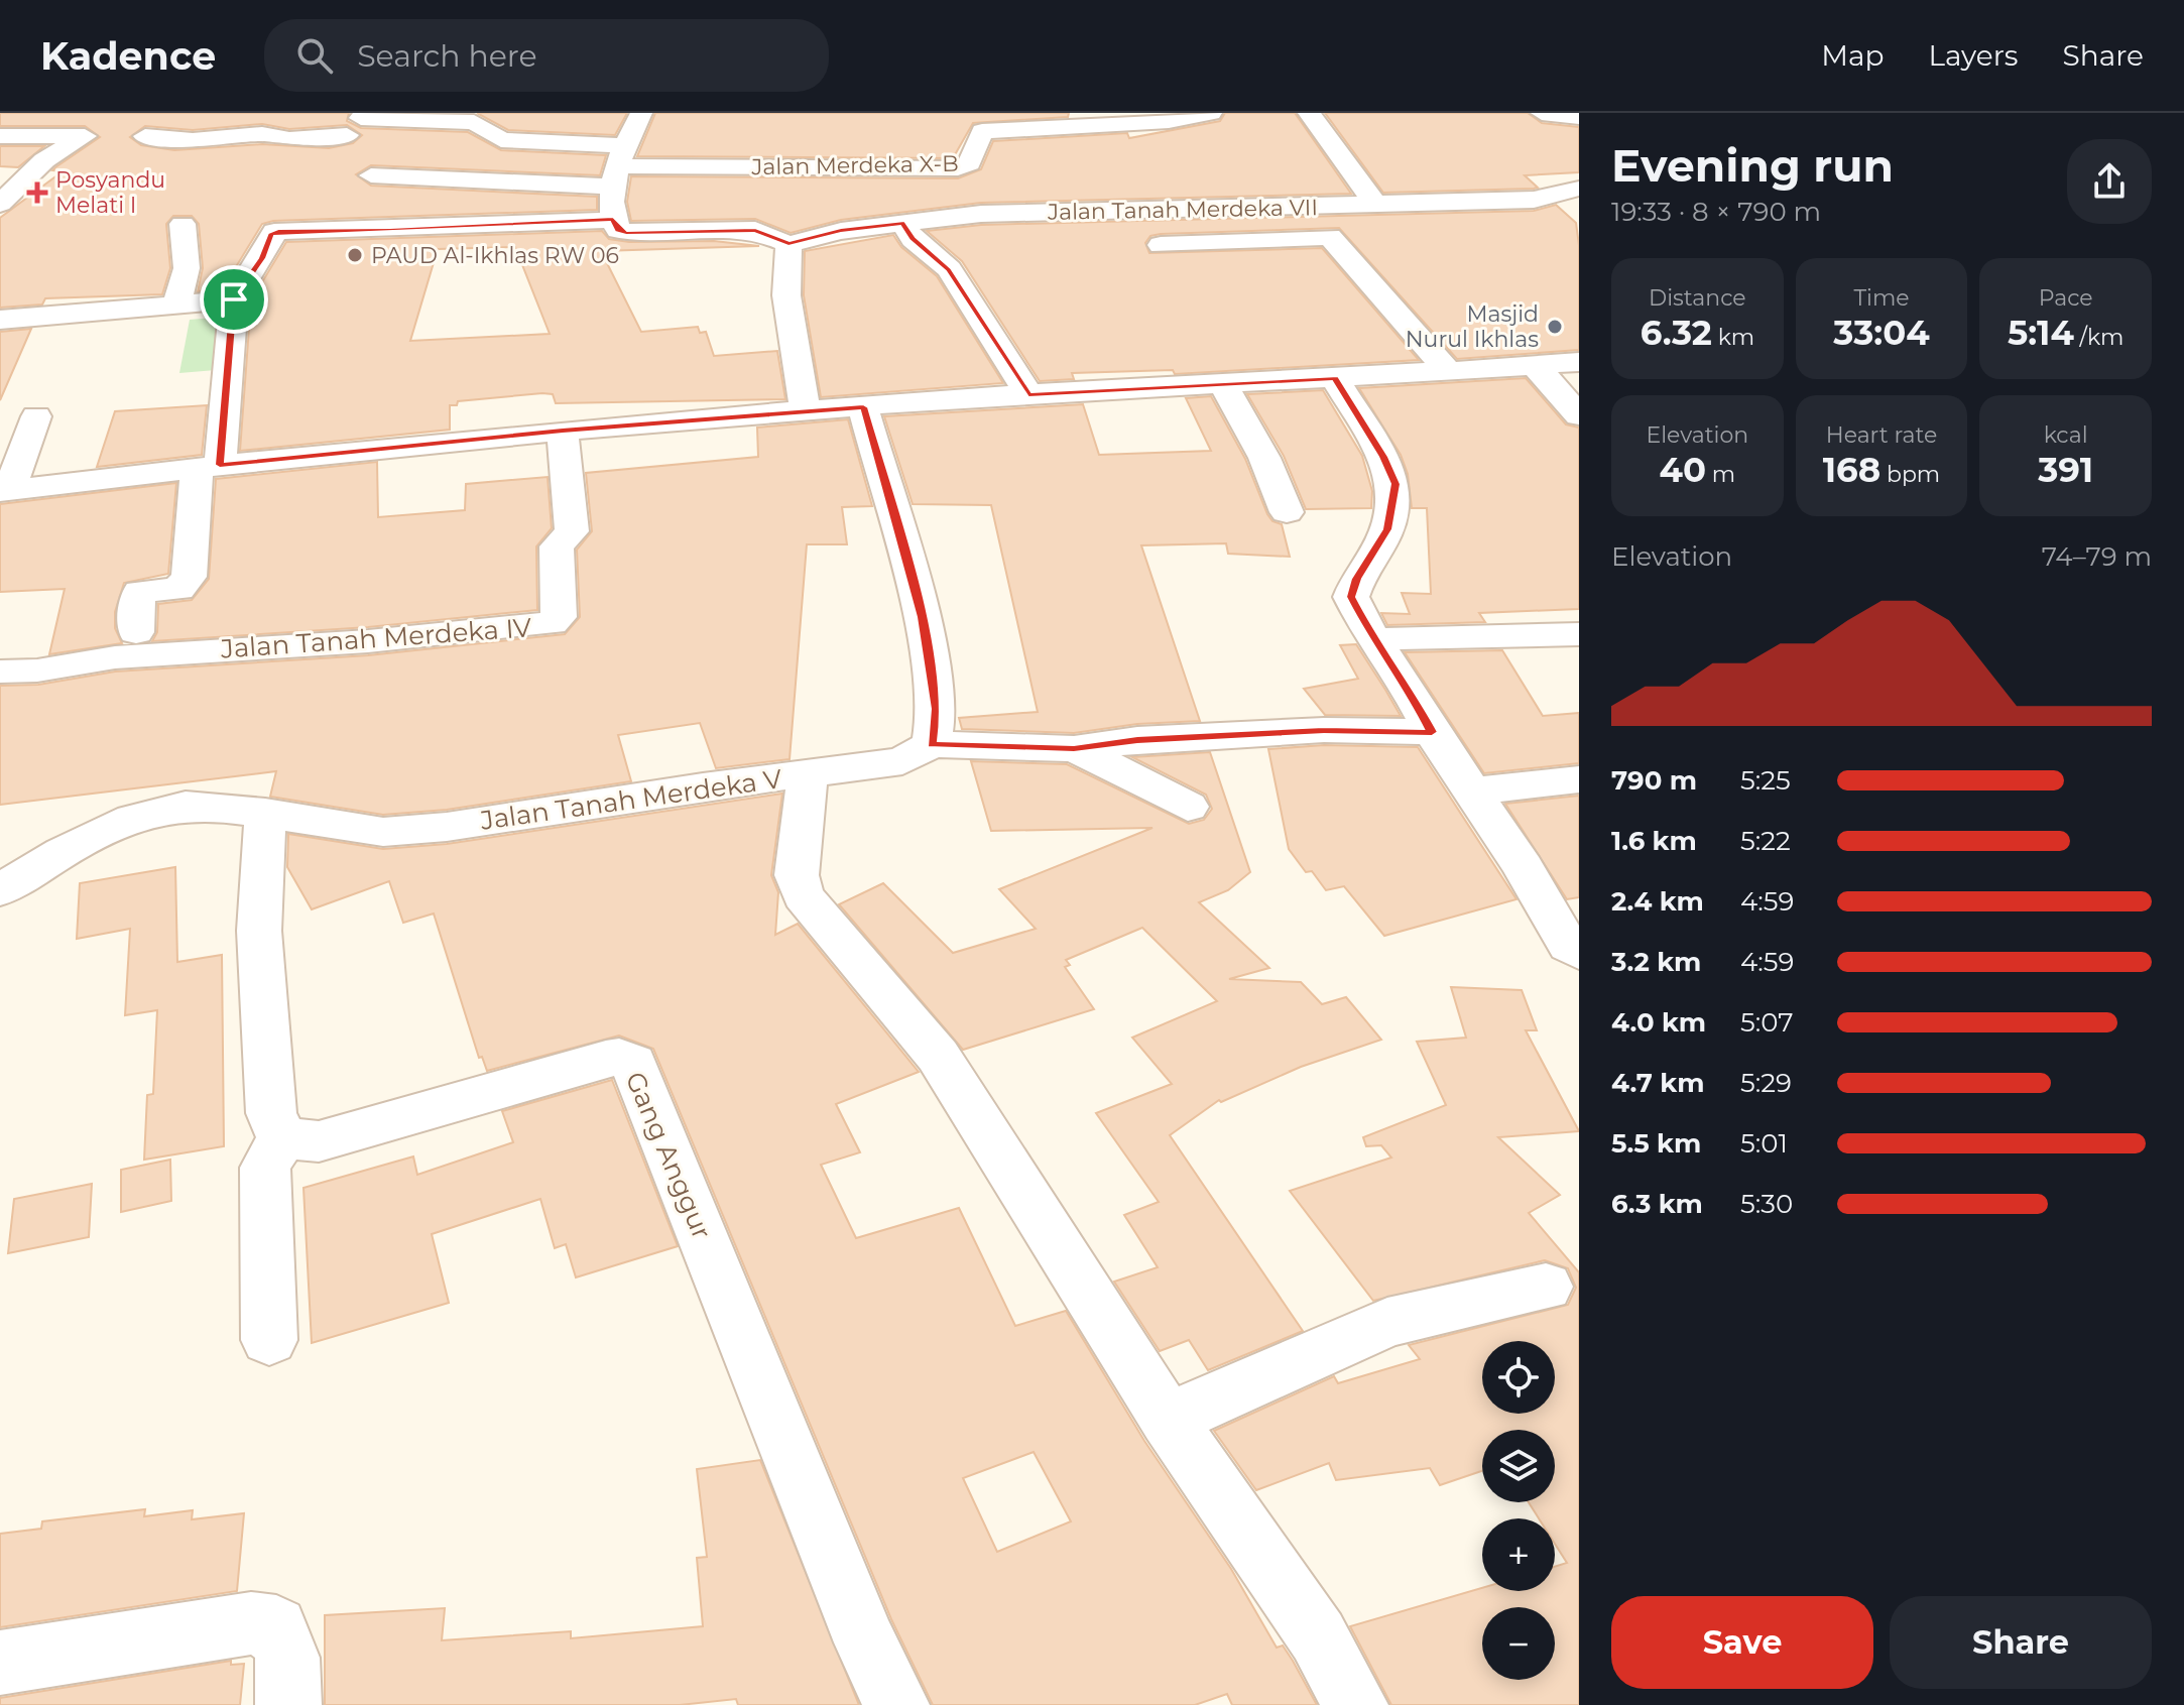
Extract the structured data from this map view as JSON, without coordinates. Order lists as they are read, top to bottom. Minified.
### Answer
{"streets":{"street":["Jalan Merdeka X-B","Jalan Tanah Merdeka VII","Jalan Tanah Merdeka IV","Jalan Tanah Merdeka V","Gang Anggur"]},"places":{"health":["Posyandu Melati I"],"other":["PAUD Al-Ikhlas RW 06","Masjid Nurul Ikhlas"]},"page":{"header":"Kadence","search":"Search here","nav":["Map","Layers","Share"],"heading":["Evening run","19:33 · 8 × 790 m"],"stats":[["Distance","6.32 km"],["Time","33:04"],["Pace","5:14 /km"],["Elevation","40 m"],["Heart rate","168 bpm"],["kcal","391"]],"chart":["Elevation","74–79 m"],"list":[{"name":"790 m","note":"5:25"},{"name":"1.6 km","note":"5:22"},{"name":"2.4 km","note":"4:59"},{"name":"3.2 km","note":"4:59"},{"name":"4.0 km","note":"5:07"},{"name":"4.7 km","note":"5:29"},{"name":"5.5 km","note":"5:01"},{"name":"6.3 km","note":"5:30"}],"map_buttons":["+","−"],"buttons":["Save","Share"]}}
